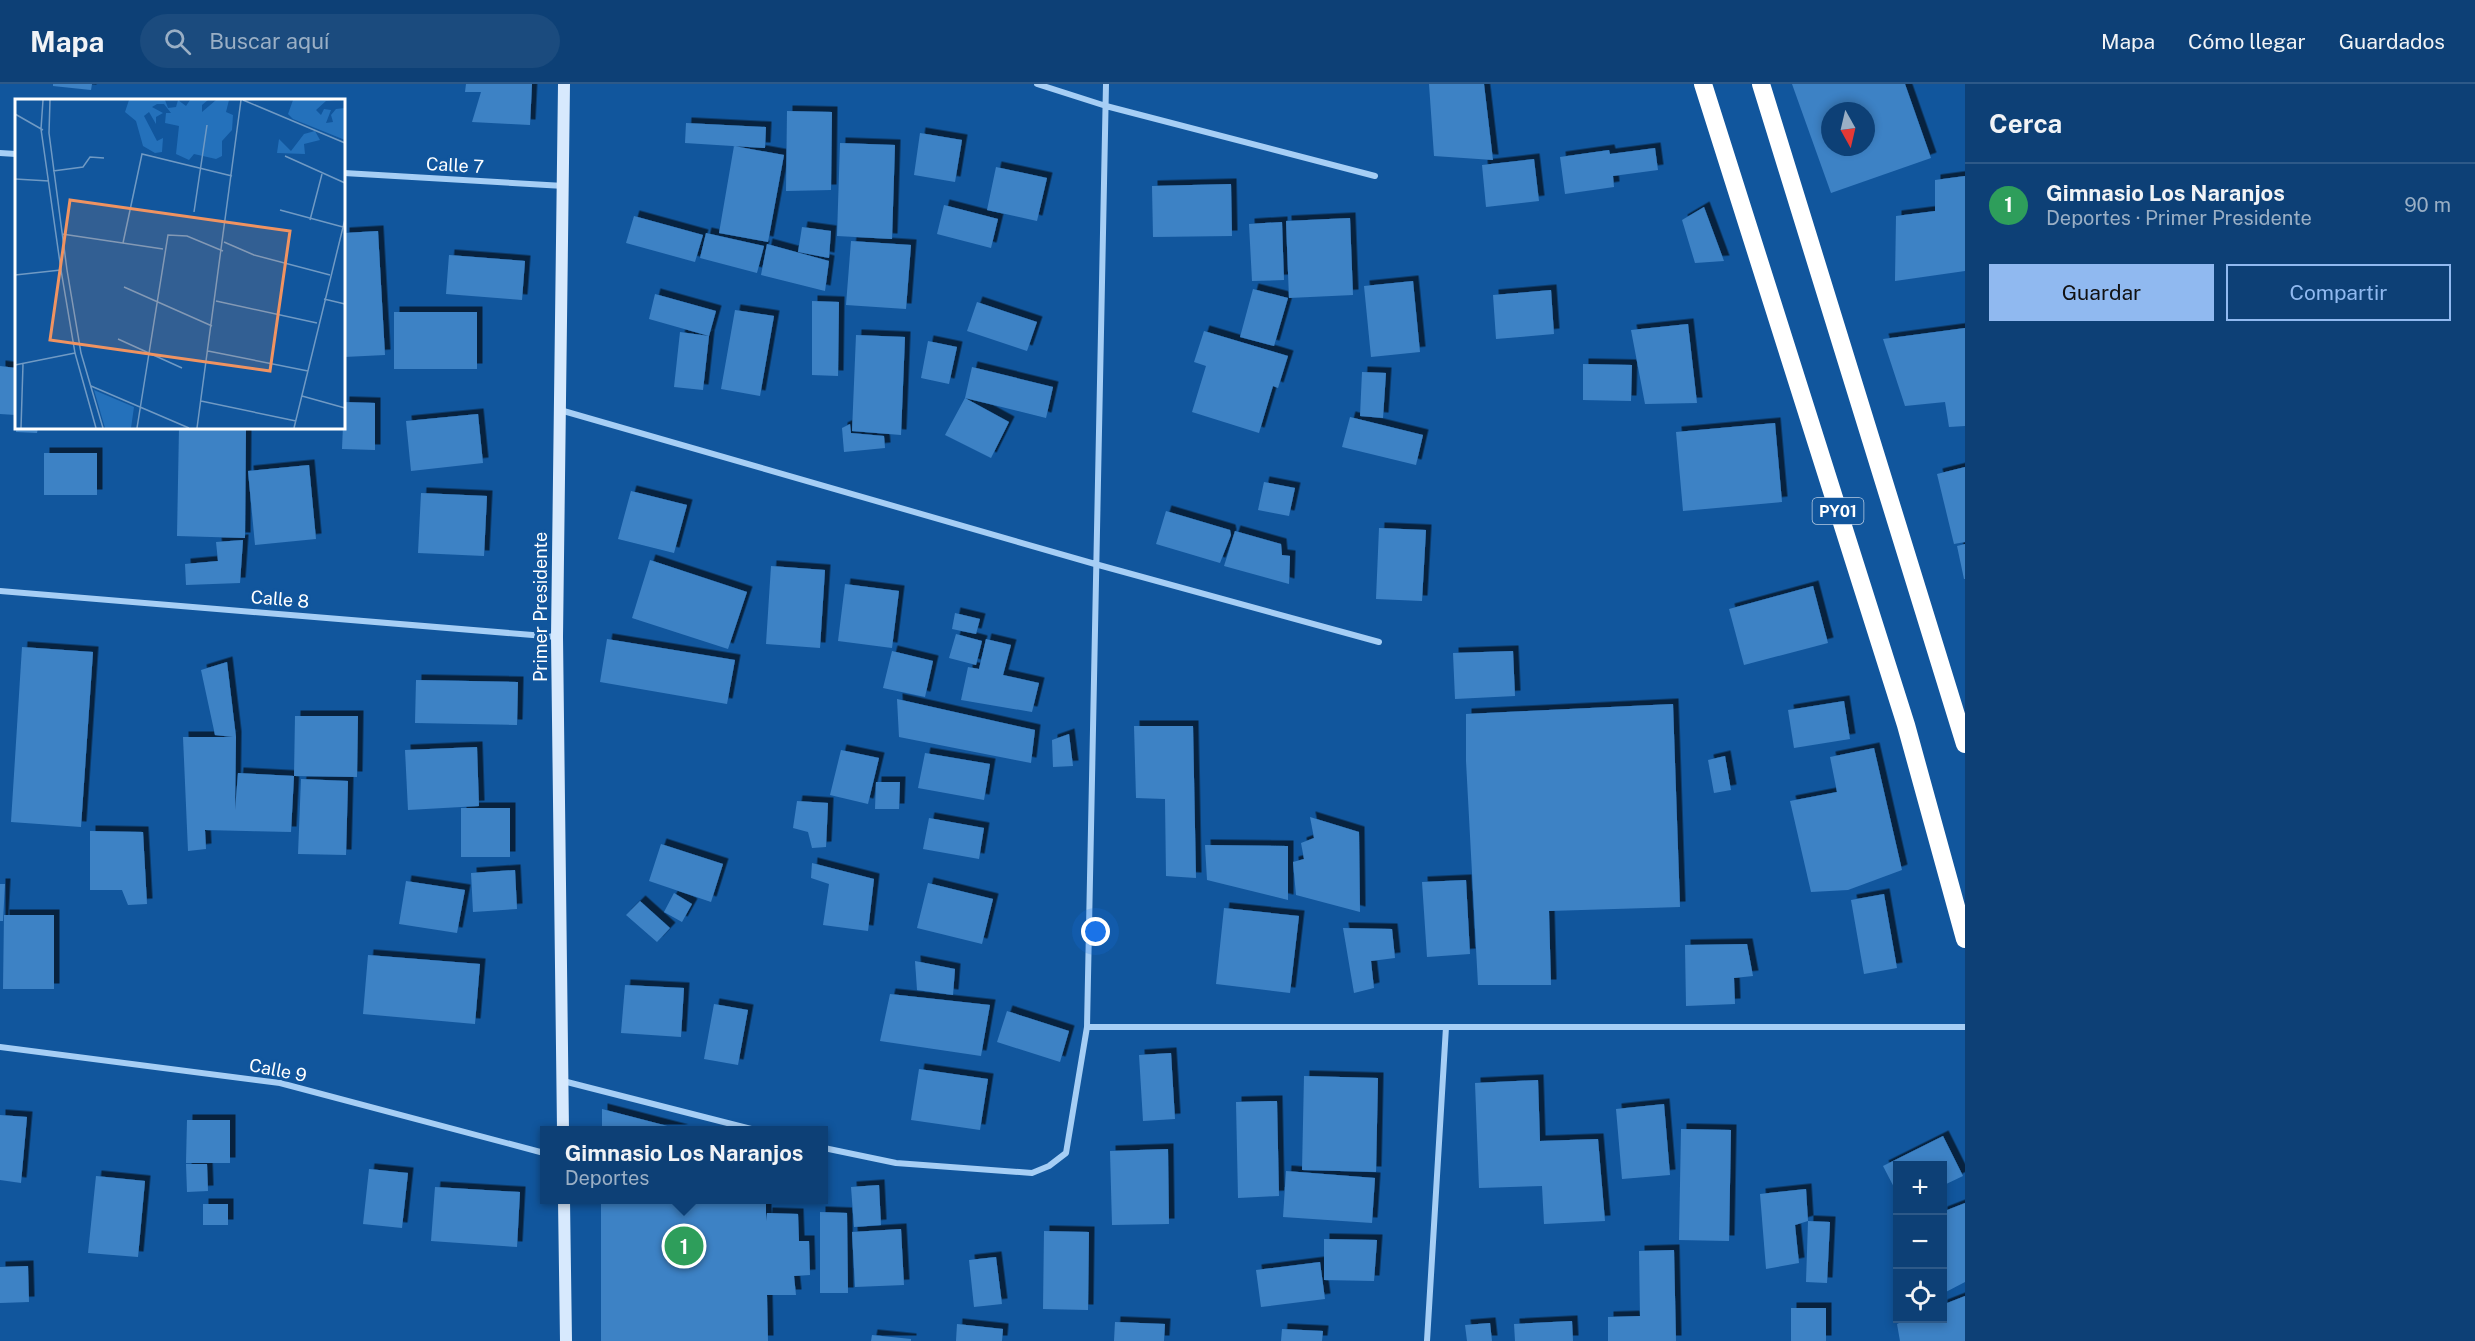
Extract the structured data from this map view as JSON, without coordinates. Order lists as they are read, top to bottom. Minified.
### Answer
{"streets":{"highway":["PY01"],"street":["Calle 7","Calle 8","Primer Presidente","Calle 9"]},"crossings":[["Calle 7","Primer Presidente"],["Calle 8","Primer Presidente"]],"north":"bottom","page":{"header":"Mapa","search":"Buscar aquí","nav":["Mapa","Cómo llegar","Guardados"],"heading":"Cerca","list":[{"mark":"1","name":"Gimnasio Los Naranjos","note":"Deportes · Primer Presidente","value":"90 m"}],"buttons":["Guardar","Compartir"],"popup":["Gimnasio Los Naranjos","Deportes"],"map_buttons":["+","−"],"pins":"1"}}
